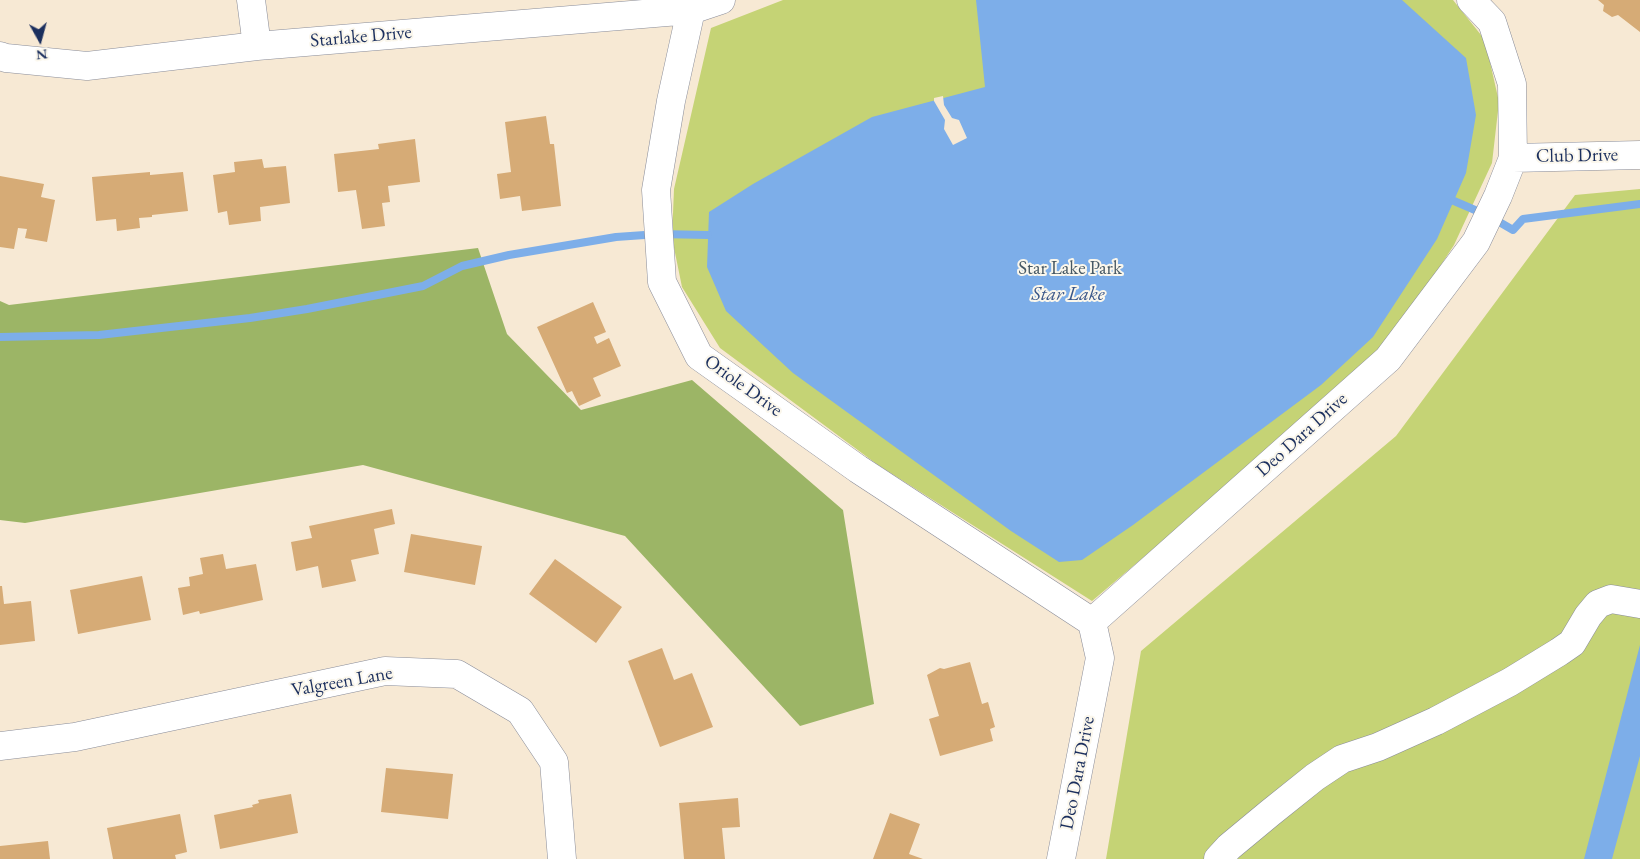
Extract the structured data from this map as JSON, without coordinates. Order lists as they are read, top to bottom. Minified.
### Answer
{"streets":{"street":["Starlake Drive","Club Drive","Oriole Drive","Deo Dara Drive","Valgreen Lane"]},"crossings":[["Starlake Drive","Oriole Drive"],["Club Drive","Deo Dara Drive"],["Oriole Drive","Deo Dara Drive"]],"water":["Star Lake"],"parks":["Star Lake Park"],"north":"bottom"}
